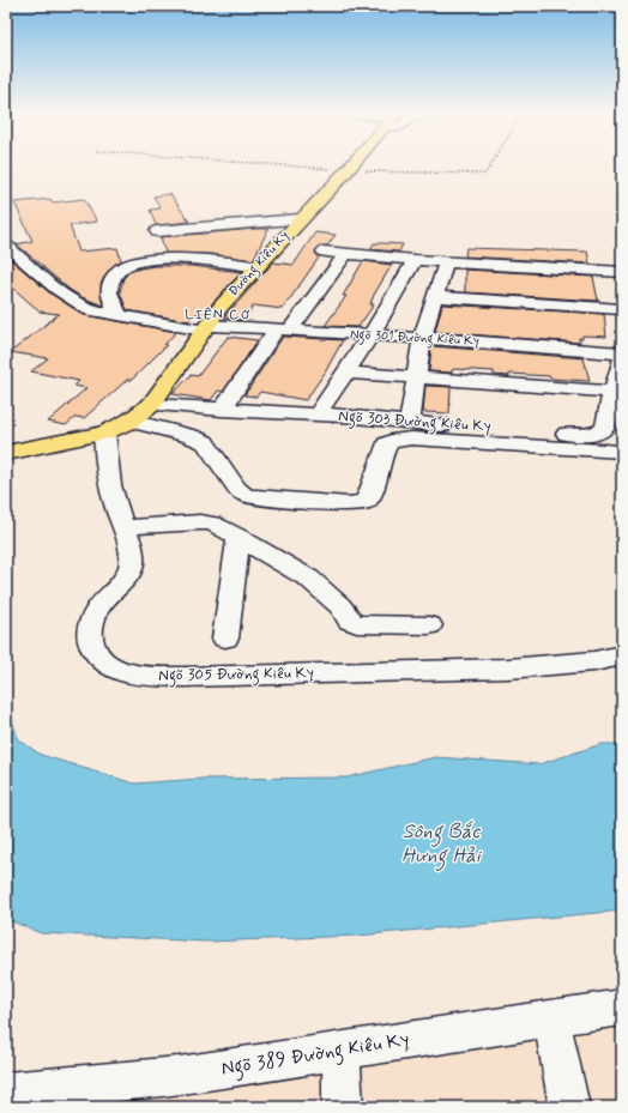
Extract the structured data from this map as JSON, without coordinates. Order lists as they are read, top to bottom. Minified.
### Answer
{"streets":{"main road":["Đường Kiêu Kỵ"],"street":["Ngõ 301 Đường Kiêu Kỵ","Ngõ 303 Đường Kiêu Kỵ","Ngõ 305 Đường Kiêu Kỵ","Ngõ 389 Đường Kiêu Kỵ"]},"crossings":[["Đường Kiêu Kỵ","Ngõ 301 Đường Kiêu Kỵ"],["Đường Kiêu Kỵ","Ngõ 303 Đường Kiêu Kỵ"],["Đường Kiêu Kỵ","Ngõ 305 Đường Kiêu Kỵ"]],"districts":["LIÊN CƠ"],"water":["Sông Bắc Hưng Hải"]}
